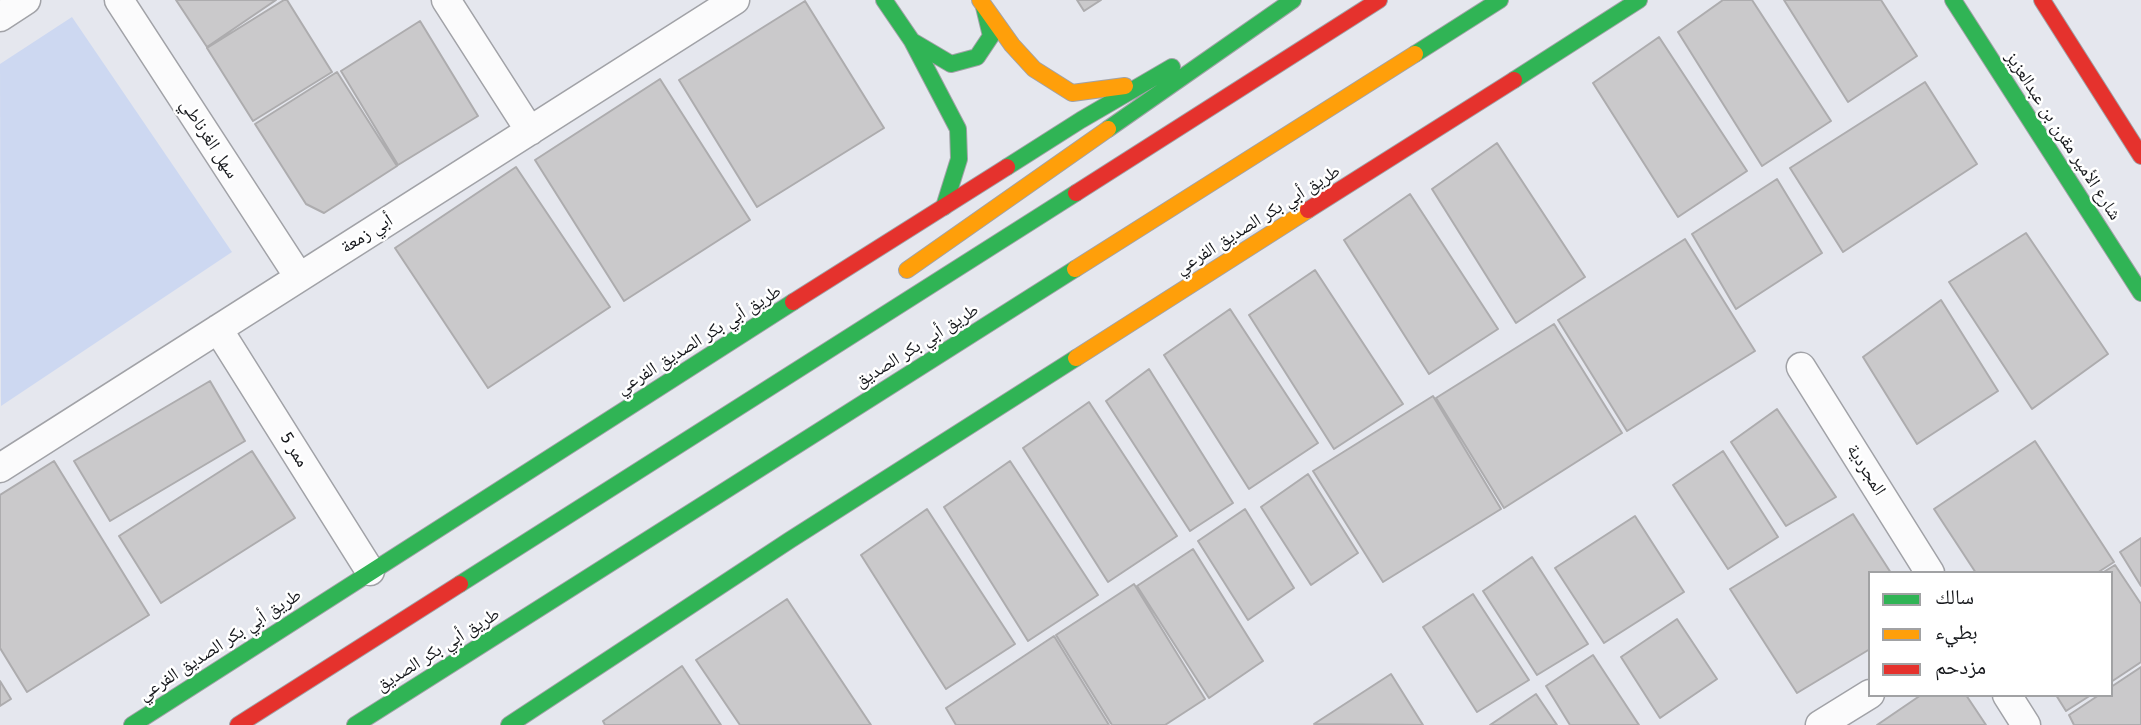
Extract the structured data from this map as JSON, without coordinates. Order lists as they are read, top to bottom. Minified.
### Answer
{"streets":{"street":["شارع الأمير مقرن بن عبدالعزيز","سهل الغرناطي","طريق أبي بكر الصديق الفرعي","أبي زمعة","طريق أبي بكر الصديق","ممر 5","المجردية"]},"crossings":[["سهل الغرناطي","أبي زمعة"],["طريق أبي بكر الصديق الفرعي","ممر 5"],["أبي زمعة","ممر 5"]],"legend":["سالك","بطيء","مزدحم"]}
